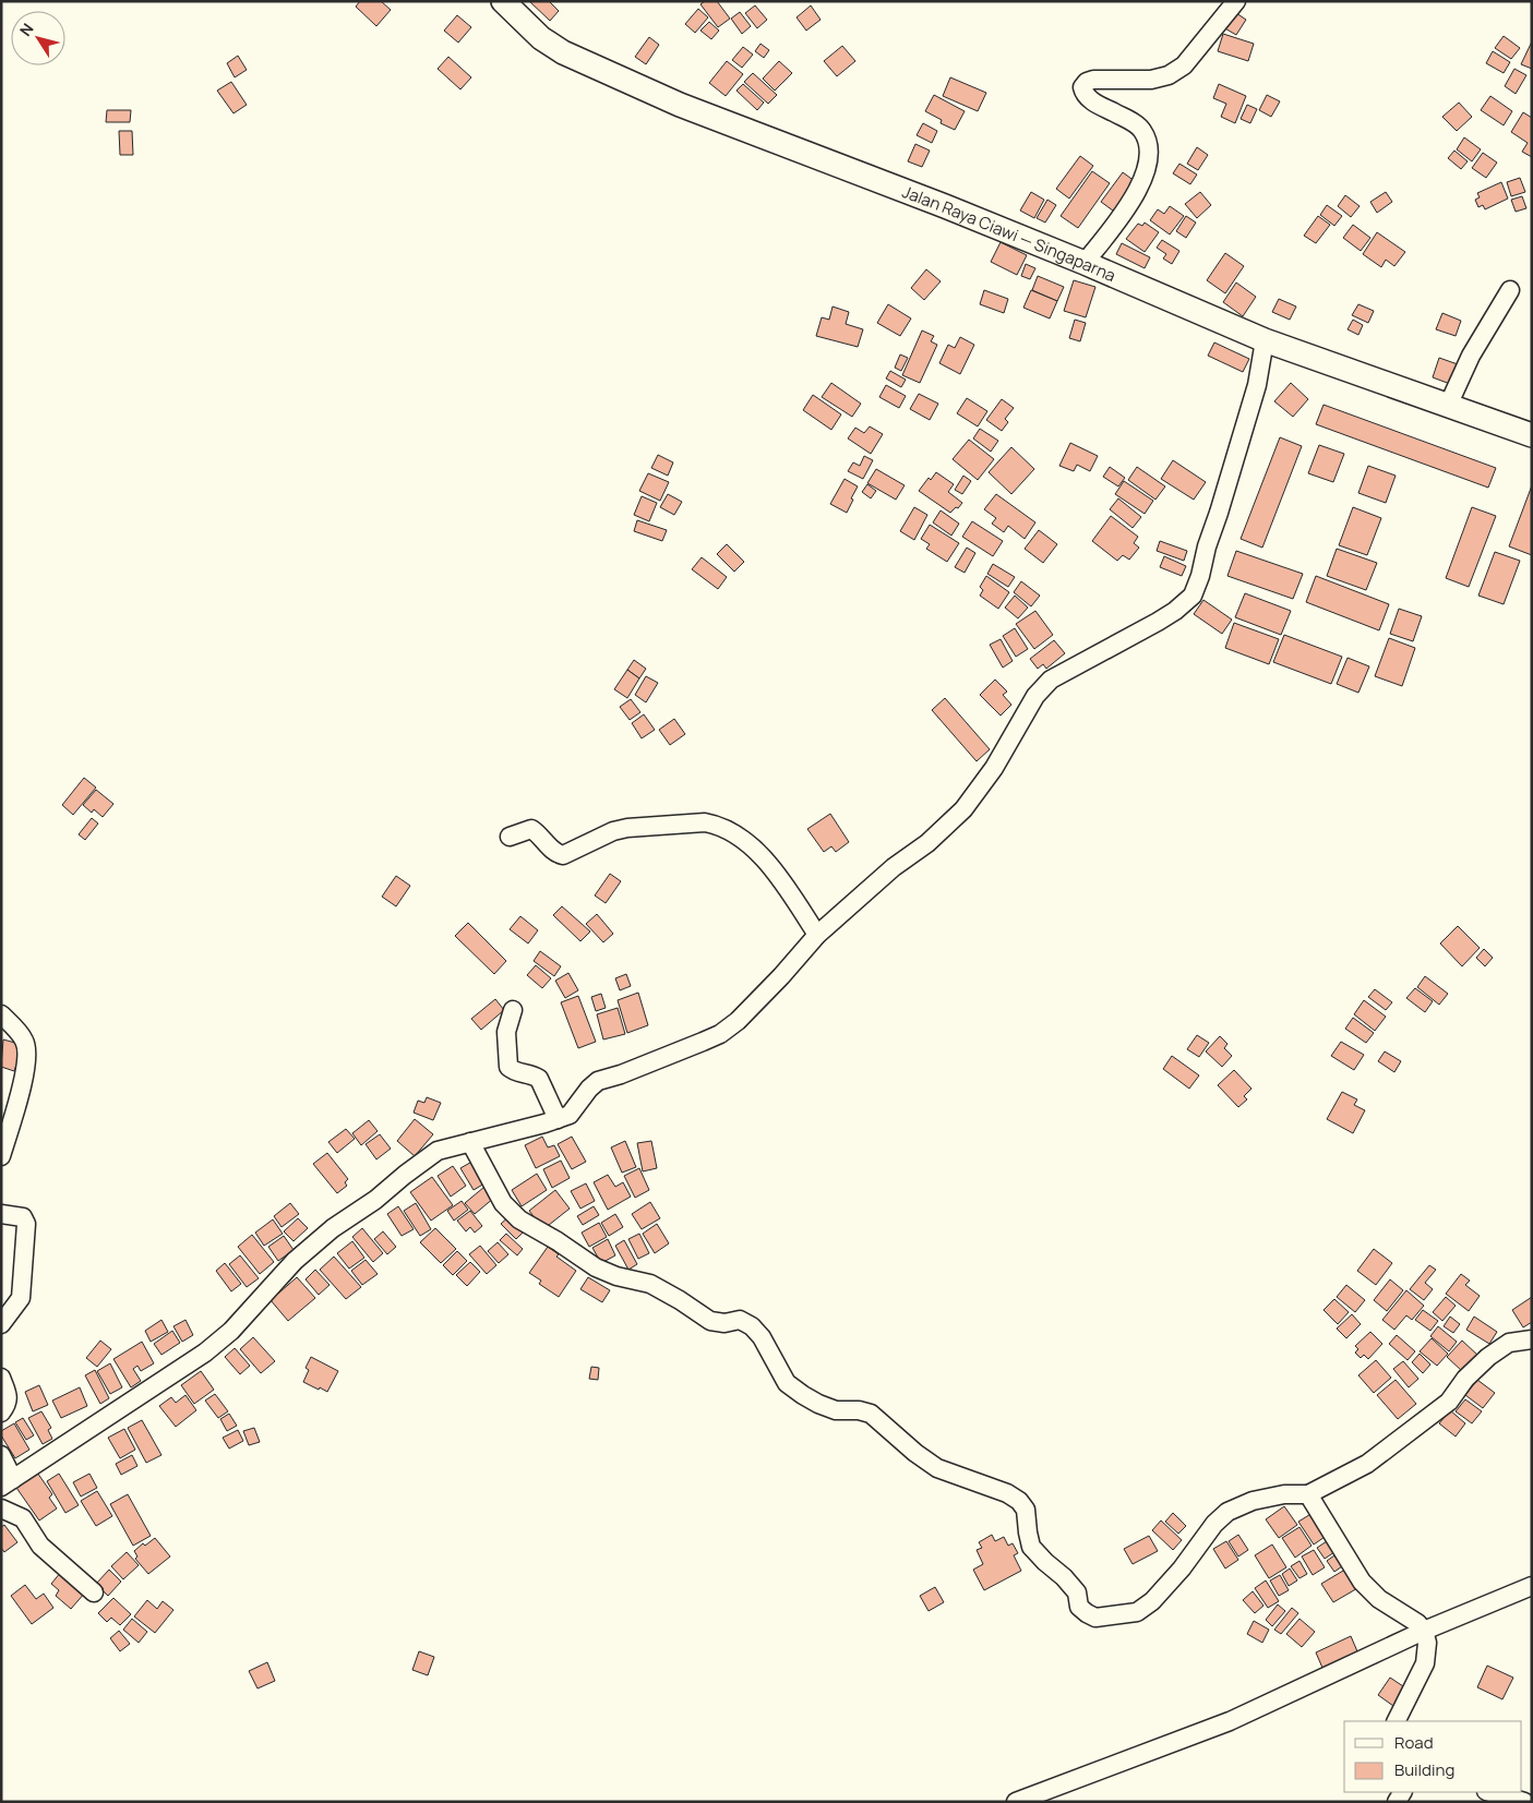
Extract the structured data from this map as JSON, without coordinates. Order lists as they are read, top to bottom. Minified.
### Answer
{"streets":{"main road":["Jalan Raya Ciawi — Singaparna"]},"legend":["Road","Building"],"north":"top left"}
